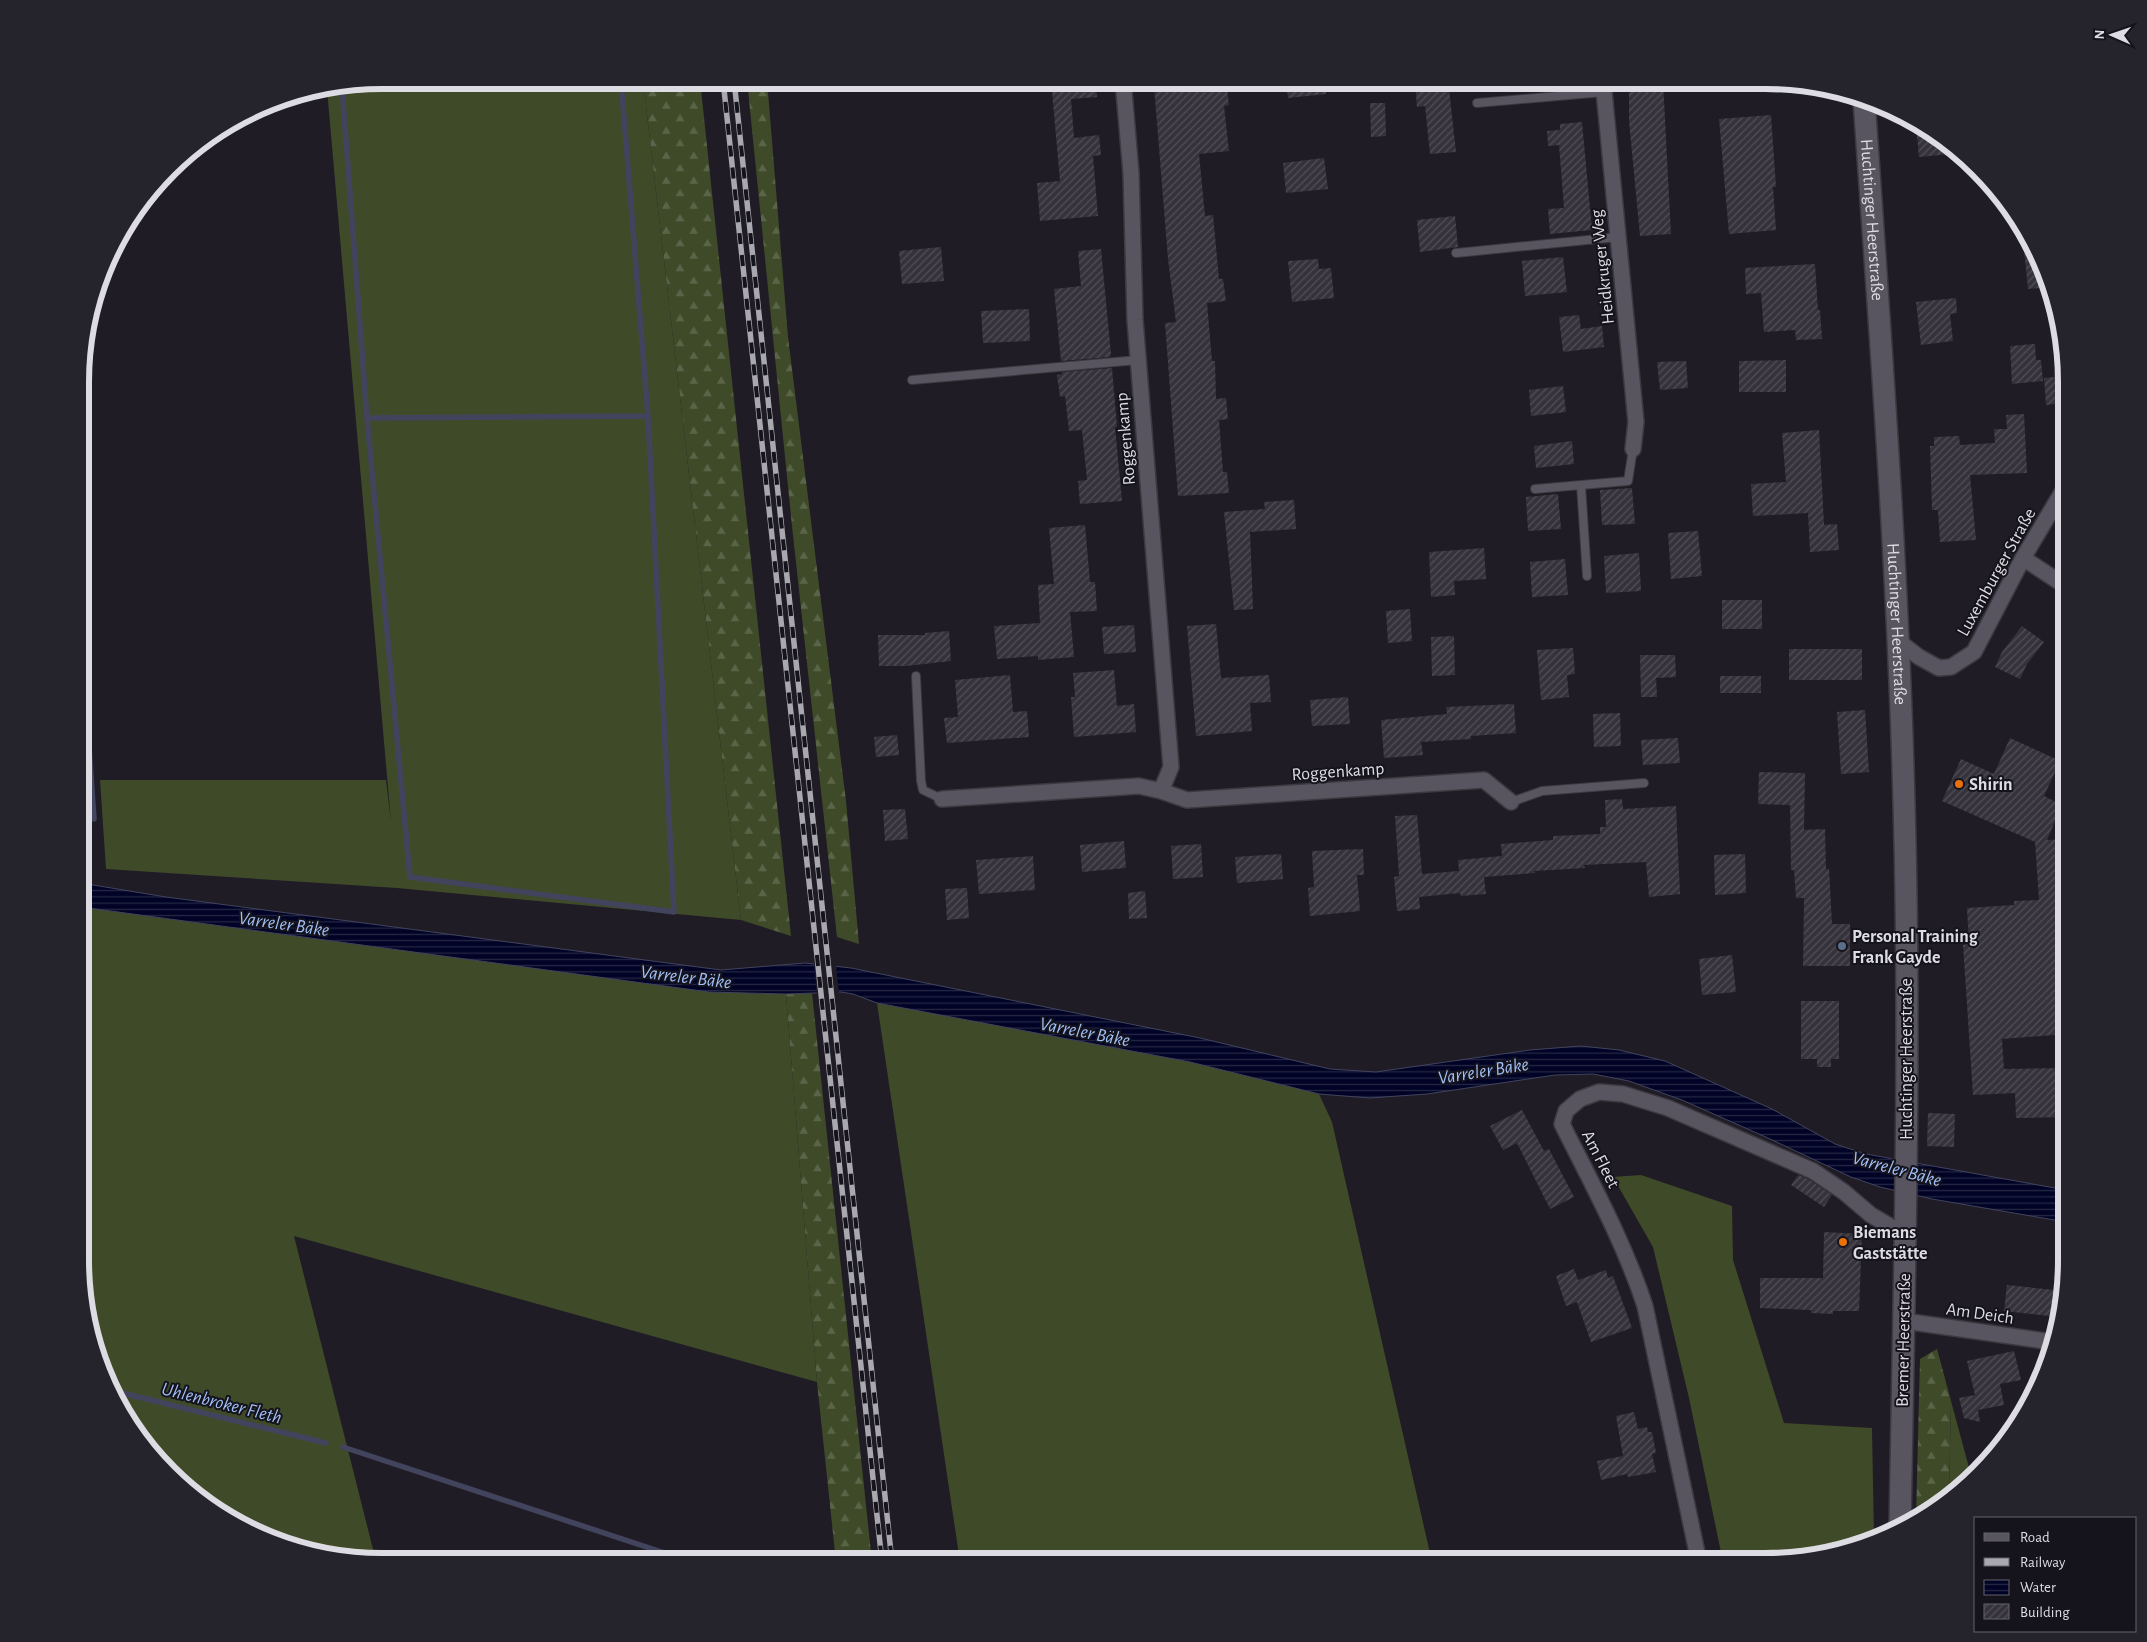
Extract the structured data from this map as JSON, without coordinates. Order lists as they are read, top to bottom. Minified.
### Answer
{"streets":{"main road":["Huchtinger Heerstraße","Bremer Heerstraße"],"street":["Heidkruger Weg","Roggenkamp","Luxemburger Straße","Am Fleet","Am Deich"]},"crossings":[["Huchtinger Heerstraße","Luxemburger Straße"],["Huchtinger Heerstraße","Bremer Heerstraße"],["Am Fleet","Bremer Heerstraße"],["Am Deich","Bremer Heerstraße"]],"water":["Varreler Bäke","Uhlenbroker Fleth"],"places":["Shirin","Personal Training Frank Gayde","Biemans Gaststätte"],"legend":["Road","Railway","Water","Building"],"north":"left"}
